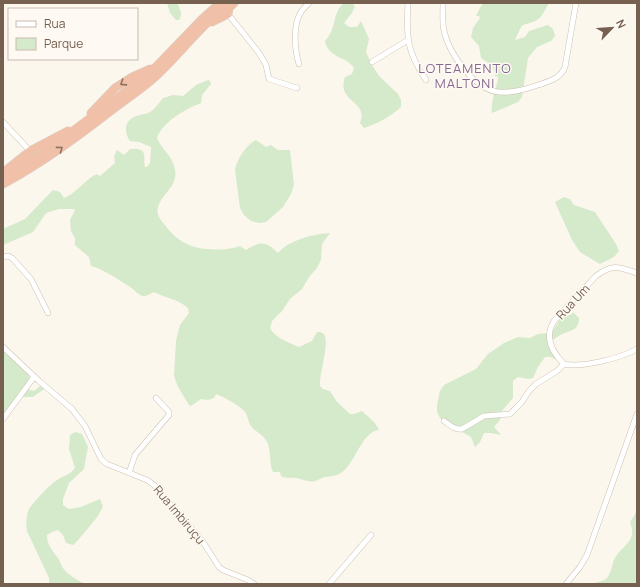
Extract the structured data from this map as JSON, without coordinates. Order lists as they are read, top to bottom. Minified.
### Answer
{"streets":{"street":["Rua Um","Rua Imbiruçu"]},"districts":["LOTEAMENTO MALTONI"],"legend":["Rua","Parque"],"north":"top right"}
